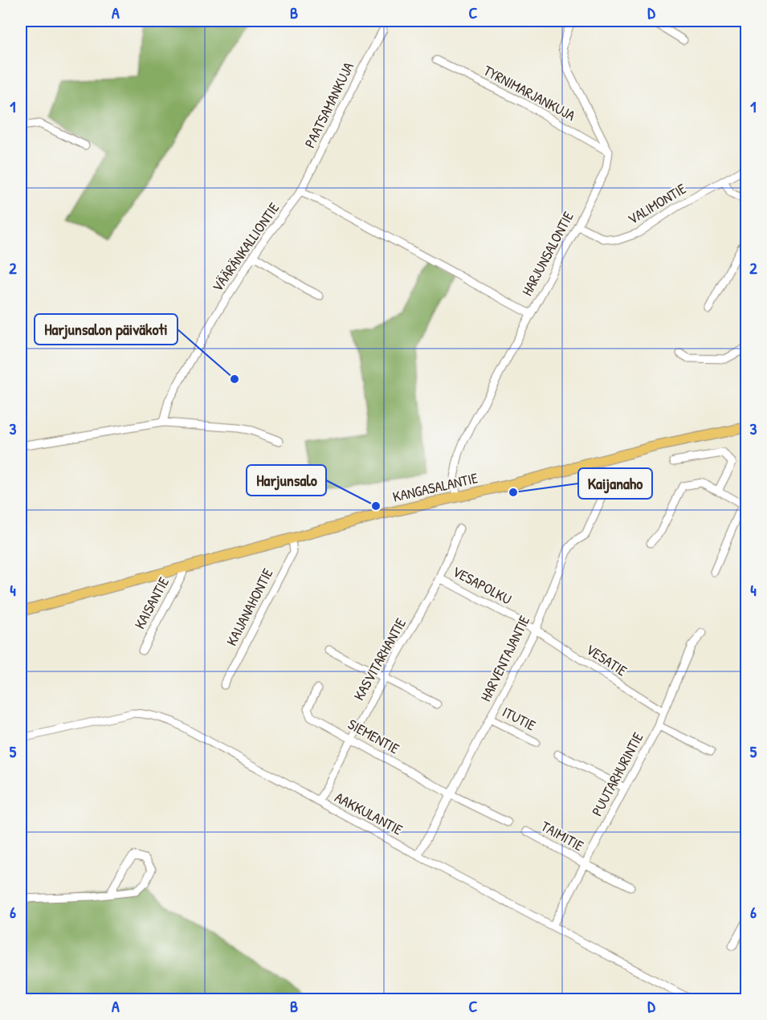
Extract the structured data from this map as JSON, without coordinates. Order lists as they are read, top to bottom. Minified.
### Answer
{"streets":{"main road":["KANGASALANTIE"],"street":["TYRNIMARJANKUJA","PAATSAMANKUJA","VALIMONTIE","VÄÄRÄNKALLIONTIE","HARJUNSALONTIE","VESAPOLKU","KAISANTIE","KAIJANAHONTIE","HARVENTAJANTIE","KASVITARHANTIE","VESATIE","ITUTIE","SIEMENTIE","PUUTARHURINTIE","AAKKULANTIE","TAIMITIE"]},"crossings":[["TYRNIMARJANKUJA","HARJUNSALONTIE"],["PAATSAMANKUJA","VÄÄRÄNKALLIONTIE"],["VALIMONTIE","HARJUNSALONTIE"],["HARJUNSALONTIE","KANGASALANTIE"],["KANGASALANTIE","KAISANTIE"],["KANGASALANTIE","KAIJANAHONTIE"],["VESAPOLKU","HARVENTAJANTIE"],["VESAPOLKU","KASVITARHANTIE"],["VESAPOLKU","VESATIE"],["HARVENTAJANTIE","VESATIE"],["HARVENTAJANTIE","ITUTIE"],["HARVENTAJANTIE","SIEMENTIE"],["HARVENTAJANTIE","AAKKULANTIE"],["KASVITARHANTIE","SIEMENTIE"],["KASVITARHANTIE","AAKKULANTIE"],["VESATIE","PUUTARHURINTIE"],["PUUTARHURINTIE","AAKKULANTIE"],["PUUTARHURINTIE","TAIMITIE"]],"places":["Harjunsalon päiväkoti","Kaijanaho","Harjunsalo"],"grid":{"columns":["A","B","C","D"],"rows":["1","2","3","4","5","6"]}}
